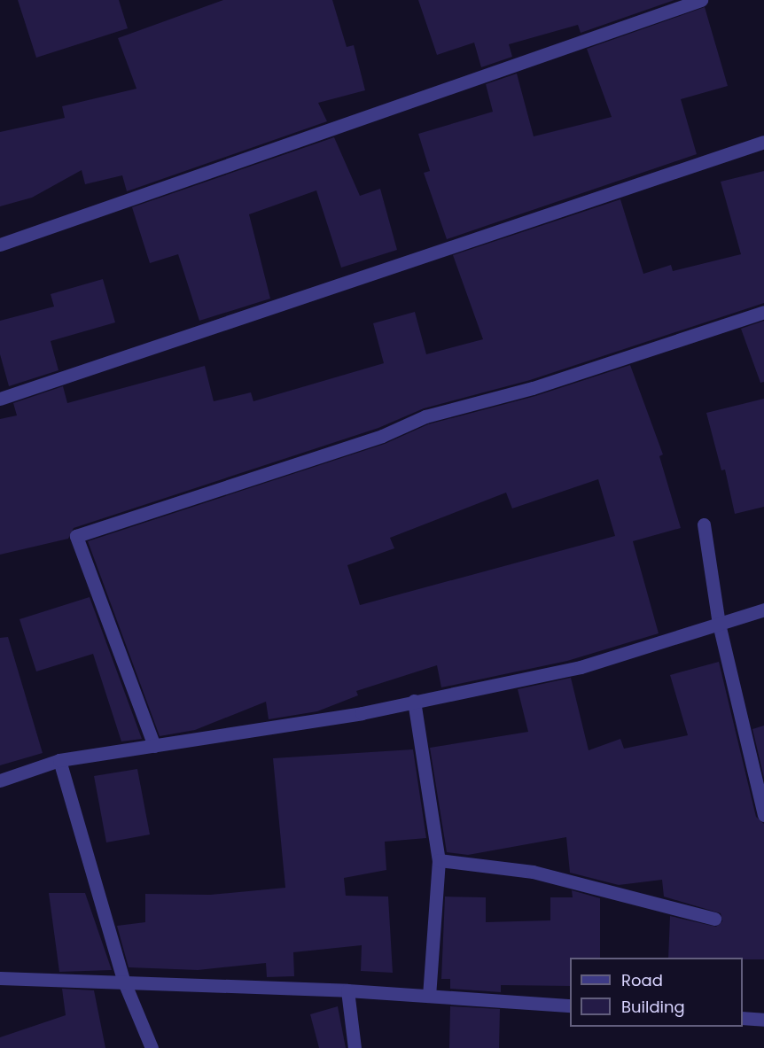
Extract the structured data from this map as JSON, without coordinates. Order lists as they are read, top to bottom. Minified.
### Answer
{"legend":["Road","Building"]}
